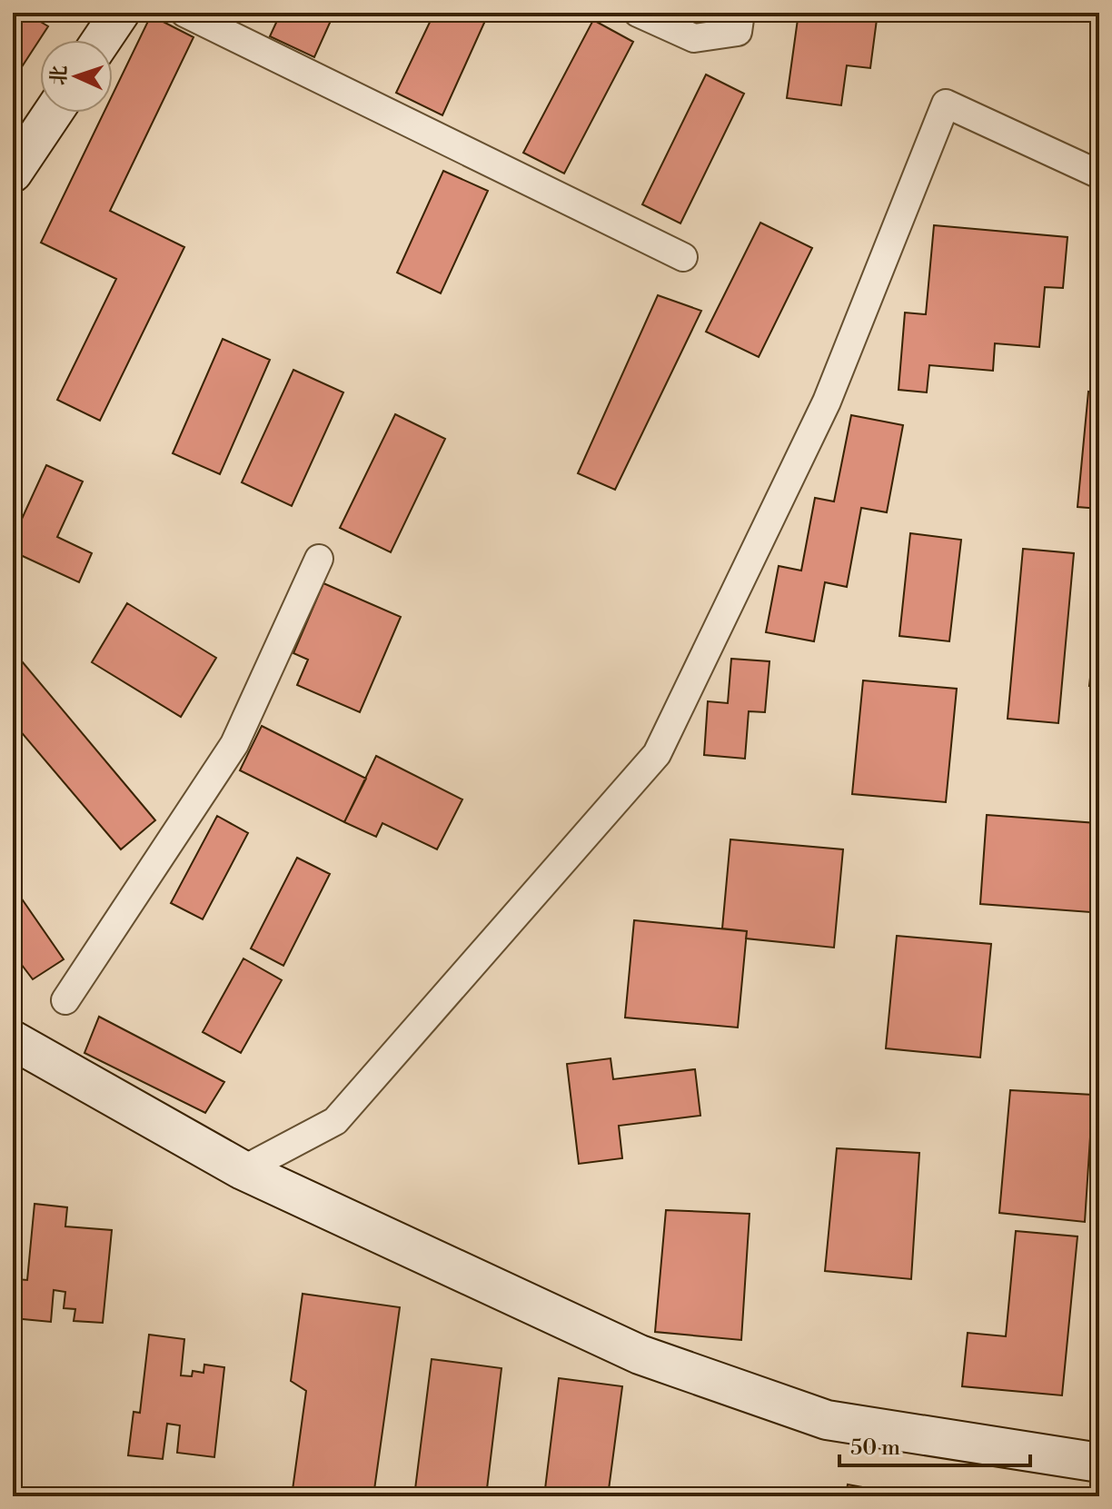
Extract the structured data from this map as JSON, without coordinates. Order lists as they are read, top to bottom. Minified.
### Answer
{"scale_bar":"50 m","north":"left"}
